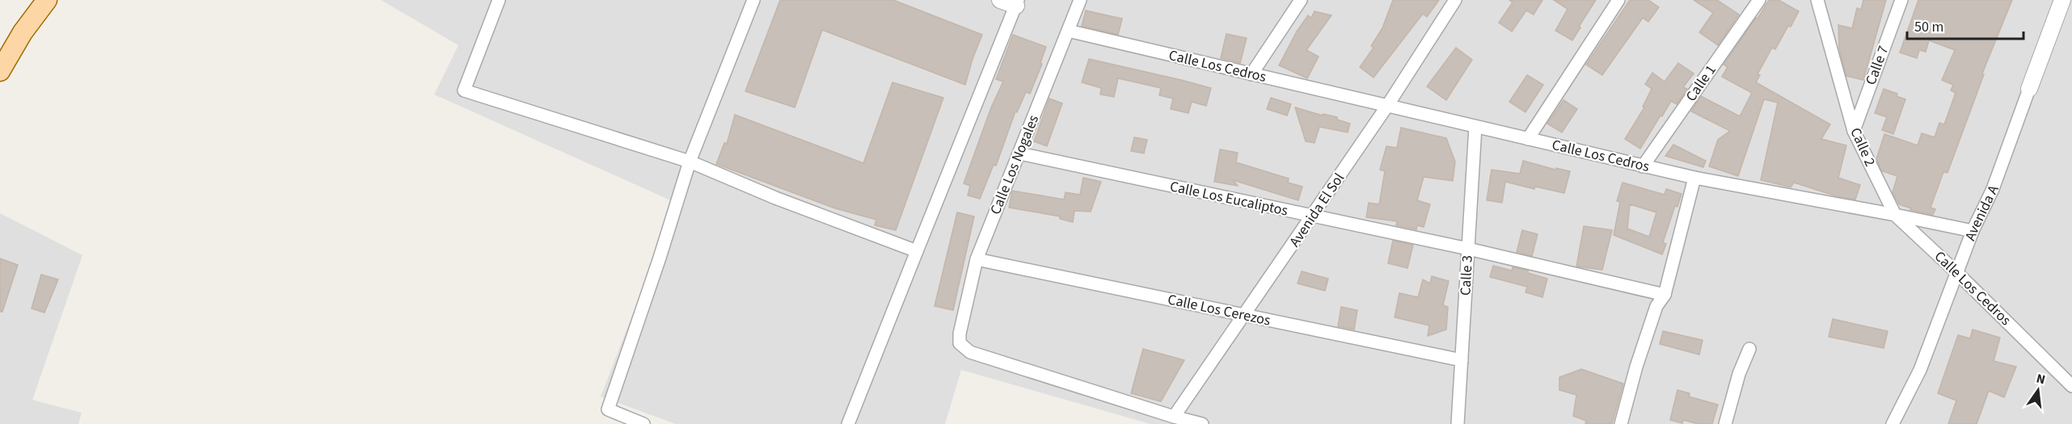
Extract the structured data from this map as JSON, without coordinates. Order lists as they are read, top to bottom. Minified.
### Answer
{"streets":{"street":["Calle 7","Calle Los Cedros","Calle 1","Calle 2","Calle Los Nogales","Calle Los Eucaliptos","Avenida El Sol","Avenida A","Calle 3","Calle Los Cerezos"]},"crossings":[["Calle 7","Calle 2"],["Calle Los Cedros","Calle 1"],["Calle Los Cedros","Calle 2"],["Calle Los Cedros","Calle Los Nogales"],["Calle Los Cedros","Avenida El Sol"],["Calle Los Cedros","Avenida A"],["Calle Los Cedros","Calle 3"],["Calle Los Nogales","Calle Los Eucaliptos"],["Calle Los Nogales","Avenida El Sol"],["Calle Los Nogales","Calle Los Cerezos"],["Calle Los Eucaliptos","Avenida El Sol"],["Calle Los Eucaliptos","Calle 3"],["Avenida El Sol","Calle Los Cerezos"],["Calle 3","Calle Los Cerezos"]],"scale_bar":"50 m","north":"top"}
